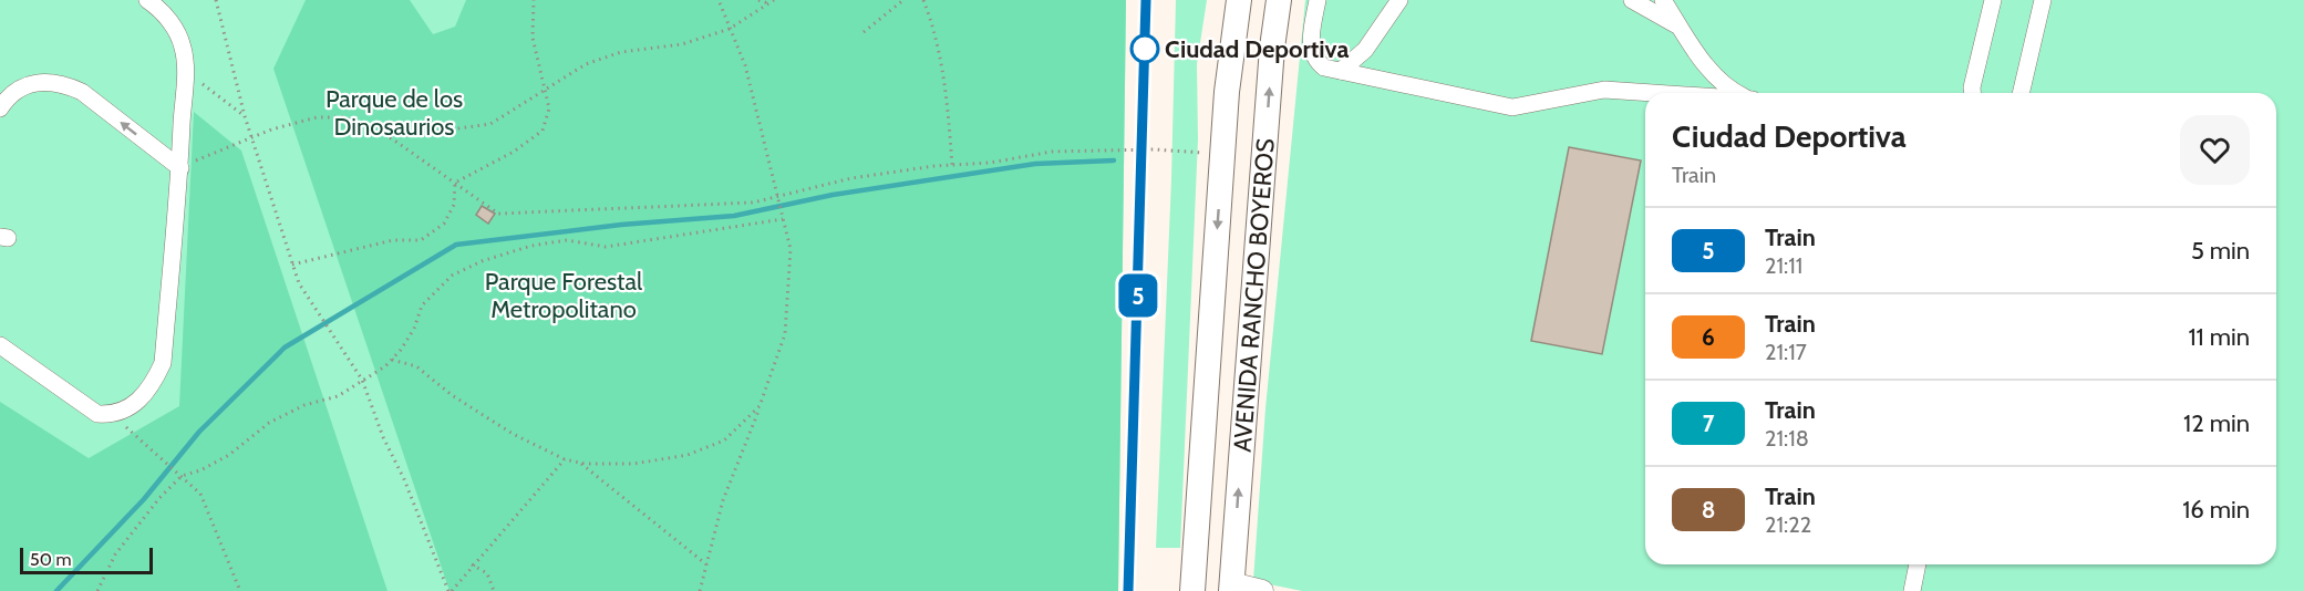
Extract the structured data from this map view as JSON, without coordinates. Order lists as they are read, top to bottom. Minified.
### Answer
{"streets":{"highway":["AVENIDA RANCHO BOYEROS"]},"parks":["Parque de los Dinosaurios","Parque Forestal Metropolitano"],"places":["Ciudad Deportiva"],"scale_bar":"50 m","page":{"on_map":"5","heading":["Ciudad Deportiva","Train"],"list":[{"mark":"5","name":"Train","note":"21:11","value":"5 min"},{"mark":"6","name":"Train","note":"21:17","value":"11 min"},{"mark":"7","name":"Train","note":"21:18","value":"12 min"},{"mark":"8","name":"Train","note":"21:22","value":"16 min"}],"scale":"50 m"}}
